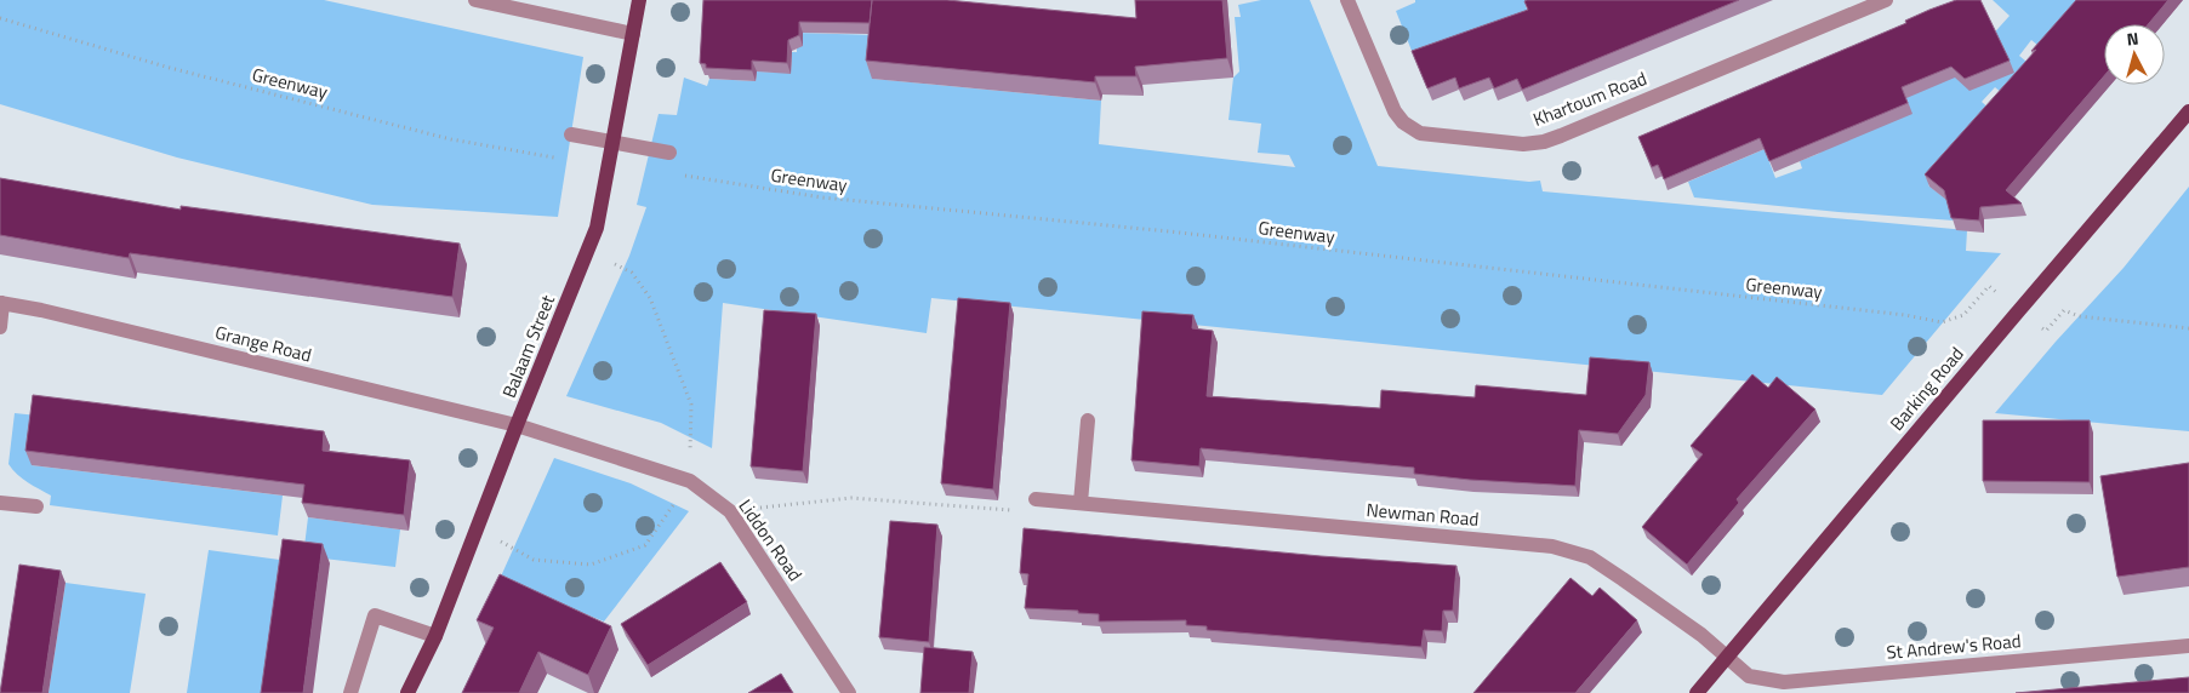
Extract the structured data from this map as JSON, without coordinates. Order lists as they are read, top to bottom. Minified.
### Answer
{"streets":{"main road":["Balaam Street","Barking Road"],"street":["Khartoum Road","Grange Road","Newman Road","Liddon Road","St Andrew's Road"],"path":["Greenway"]},"crossings":[["Grange Road","Balaam Street"],["Grange Road","Liddon Road"],["Balaam Street","Liddon Road"],["Barking Road","Newman Road"],["Barking Road","St Andrew's Road"],["Newman Road","St Andrew's Road"]],"north":"top"}
